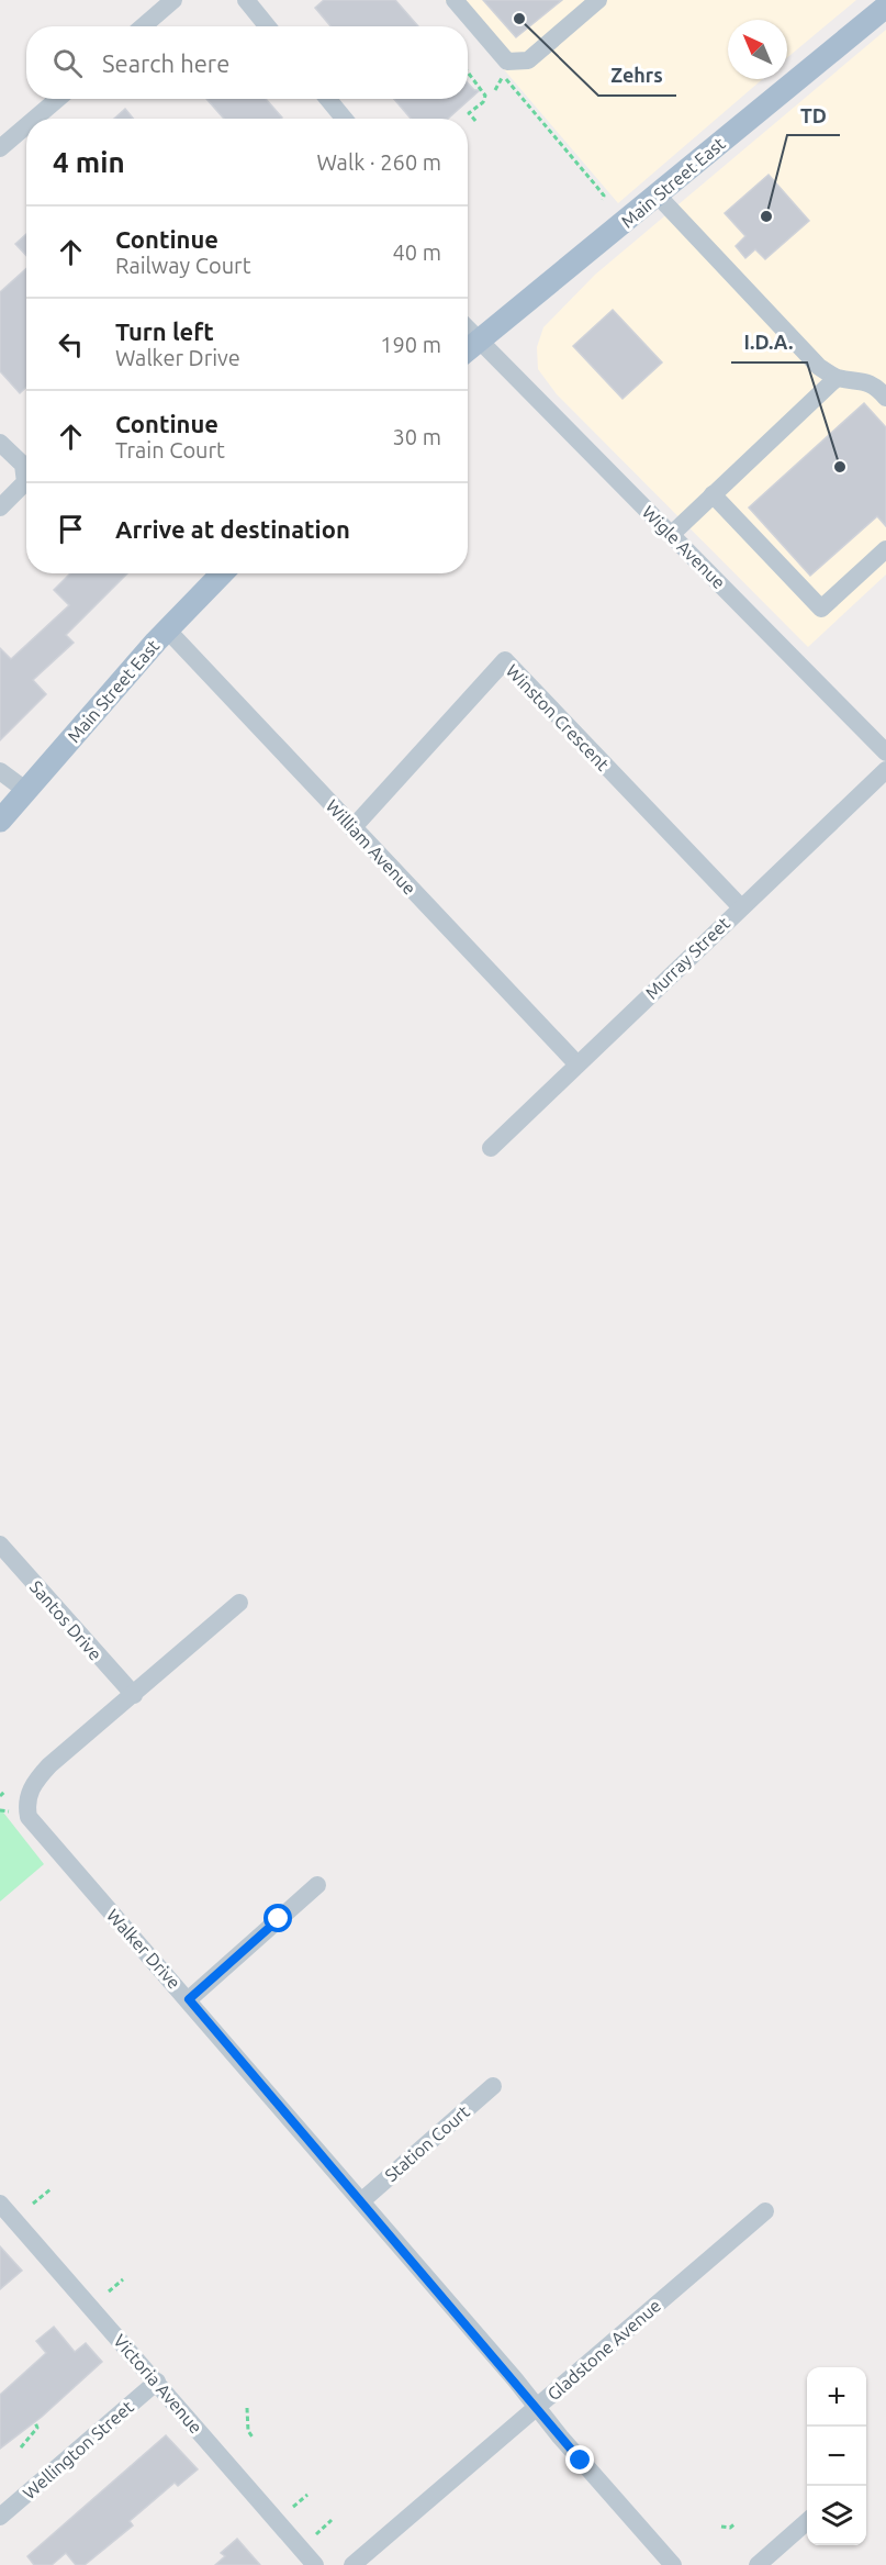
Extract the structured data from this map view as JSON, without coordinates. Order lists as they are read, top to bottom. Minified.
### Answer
{"streets":{"main road":["Main Street East"],"street":["Wigle Avenue","Winston Crescent","William Avenue","Murray Street","Santos Drive","Walker Drive","Station Court","Gladstone Avenue","Victoria Avenue","Wellington Street"]},"crossings":[["Main Street East","Wigle Avenue"],["Main Street East","William Avenue"],["Winston Crescent","William Avenue"],["Winston Crescent","Murray Street"],["William Avenue","Murray Street"],["Santos Drive","Walker Drive"],["Walker Drive","Station Court"],["Walker Drive","Gladstone Avenue"],["Victoria Avenue","Wellington Street"]],"places":["Zehrs","TD","I.D.A."],"north":"top left","page":{"search":"Search here","heading":["4 min","Walk · 260 m"],"list":[["Continue","Railway Court","40 m"],["Turn left","Walker Drive","190 m"],["Continue","Train Court","30 m"],"Arrive at destination"],"map_buttons":["+","−"]}}
